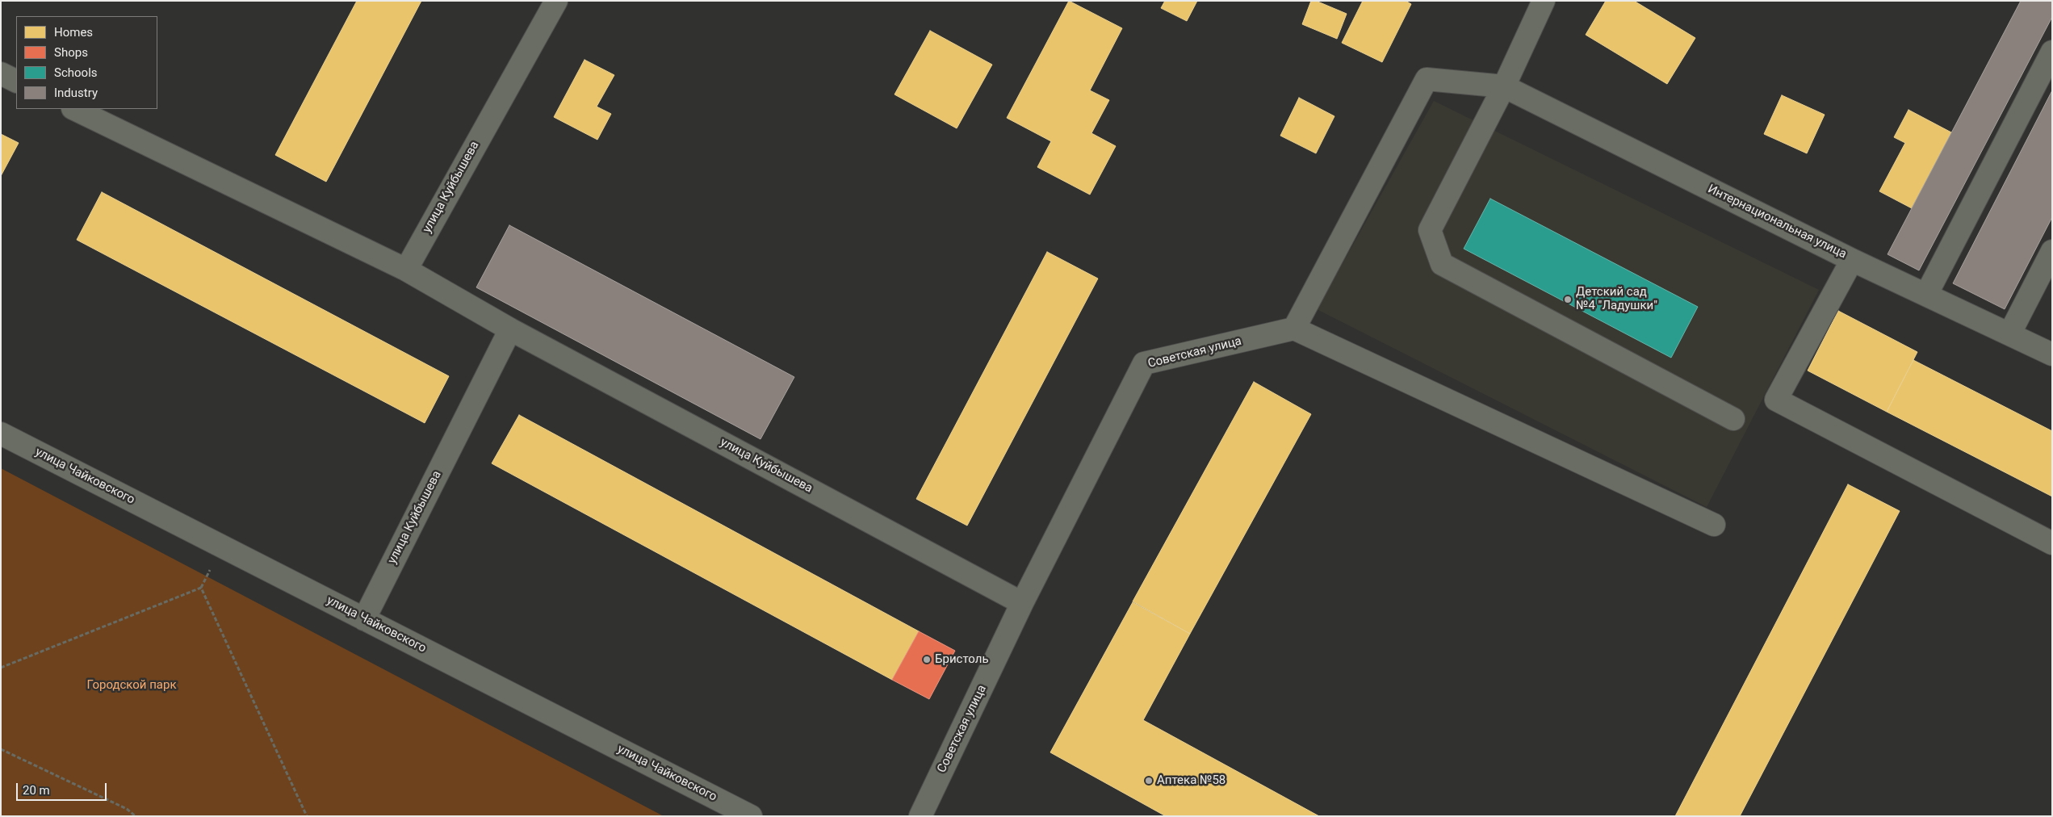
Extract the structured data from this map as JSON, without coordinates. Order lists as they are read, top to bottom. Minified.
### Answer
{"streets":{"street":["улица Куйбышева","Интернациональная улица","Советская улица","улица Чайковского"]},"crossings":[["улица Куйбышева","Советская улица"],["улица Куйбышева","улица Чайковского"]],"parks":["Городской парк"],"places":["Детский сад №4 \"Ладушки\"","Бристоль","Аптека №58"],"legend":["Homes","Shops","Schools","Industry"],"scale_bar":"20 m"}
